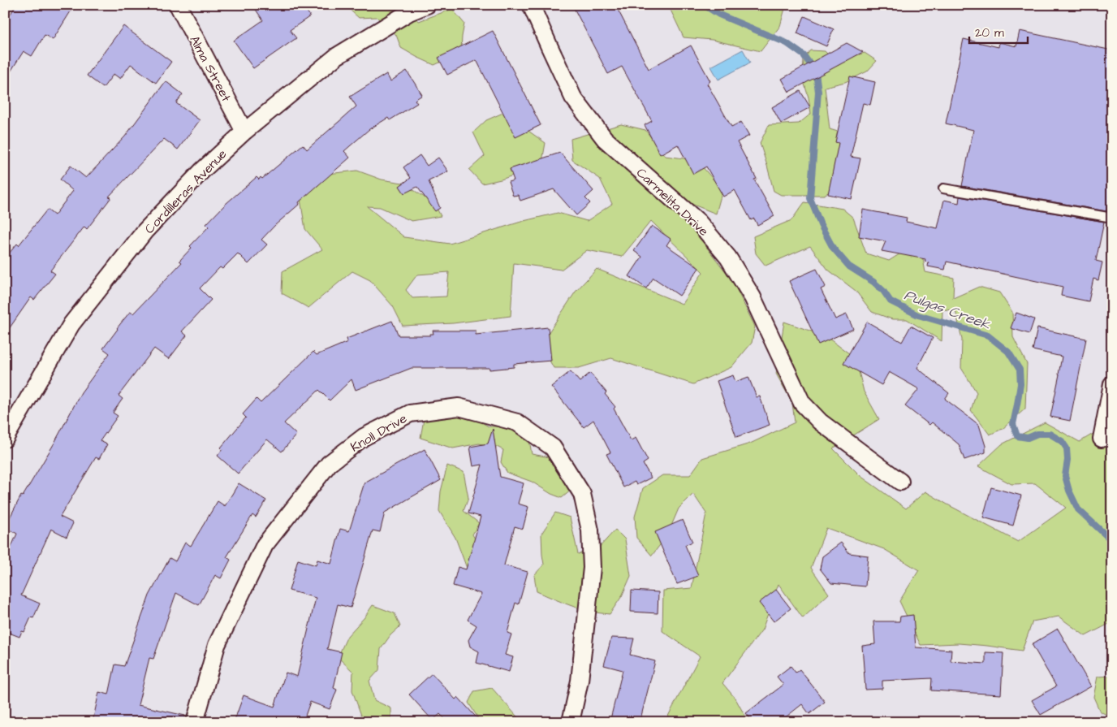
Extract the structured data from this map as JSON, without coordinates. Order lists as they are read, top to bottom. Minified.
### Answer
{"streets":{"street":["Alma Street","Cordilleras Avenue","Carmelita Drive","Knoll Drive"]},"crossings":[["Alma Street","Cordilleras Avenue"]],"water":["Pulgas Creek"],"scale_bar":"20 m"}
